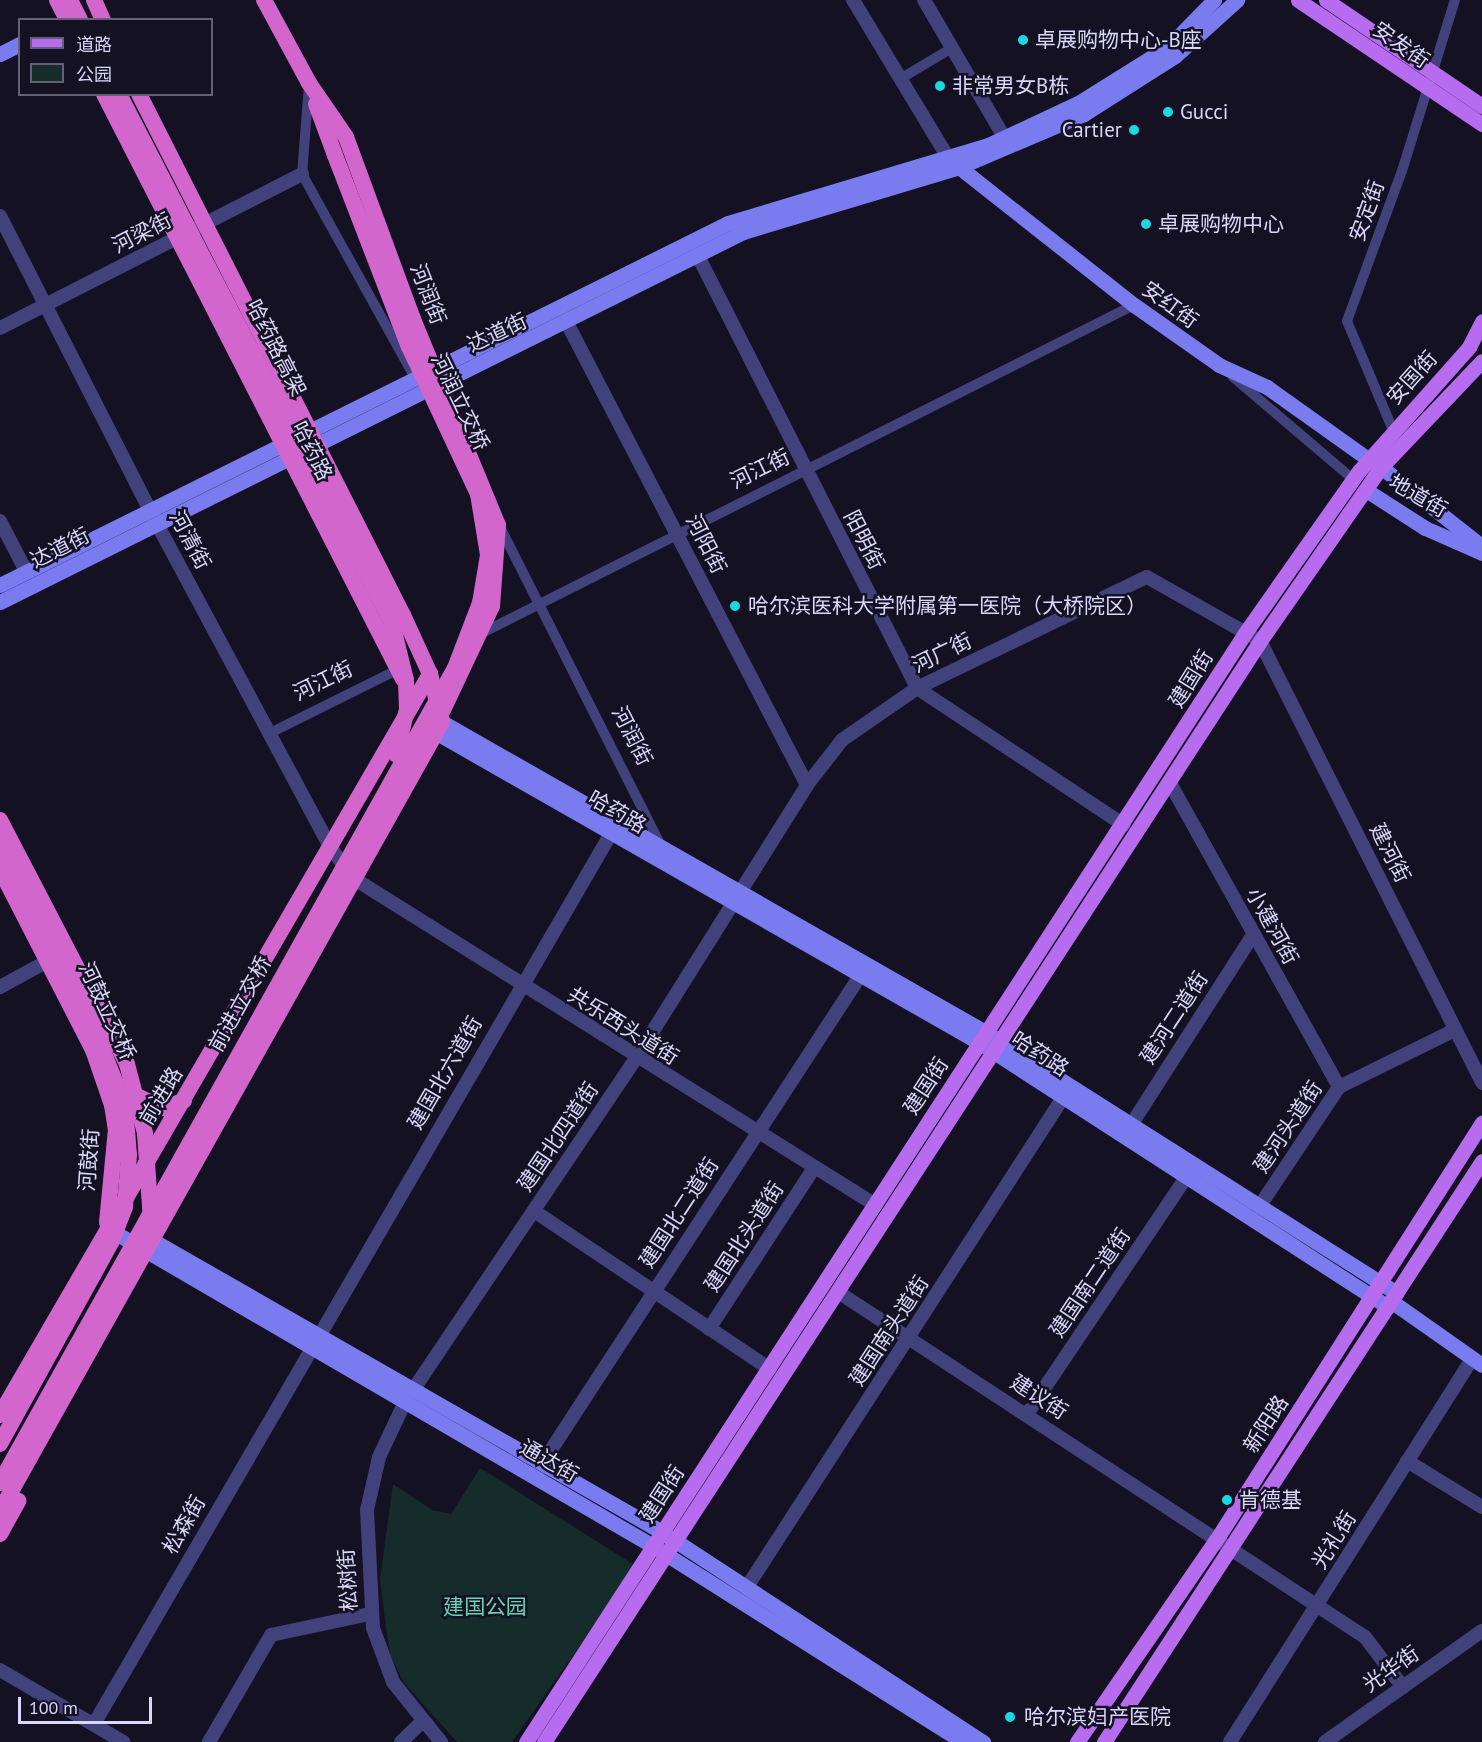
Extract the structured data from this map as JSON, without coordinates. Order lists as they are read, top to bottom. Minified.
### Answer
{"streets":{"highway":["河润街","哈药路高架","河润立交桥","哈药路","前进立交桥","河鼓立交桥","前进路","河鼓街"],"main road":["安发街","安红街","达道街","安国街","地道街","建国街","新阳路","通达街"],"street":["安定街","河梁街","河江街","河清街","阳明街","河阳街","河广街","建河街","小建河街","建河二道街","共乐西头道街","建国北六道街","建河头道街","建国北四道街","建国北二道街","建国北头道街","建国南二道街","建国南头道街","建议街","松森街","光礼街","松树街","光华街"]},"crossings":[["安发街","安定街"],["安定街","安国街"],["河梁街","哈药路"],["河梁街","河清街"],["河润街","达道街"],["河润街","河润立交桥"],["河润街","哈药路"],["河润街","河江街"],["河润街","前进立交桥"],["安红街","达道街"],["安红街","安国街"],["安红街","河江街"],["安红街","建国街"],["达道街","哈药路"],["达道街","河清街"],["达道街","阳明街"],["达道街","河阳街"],["哈药路高架","前进立交桥"],["安国街","建国街"],["河润立交桥","前进立交桥"],["哈药路","河江街"],["哈药路","河广街"],["哈药路","建国街"],["哈药路","建河二道街"],["哈药路","建国北六道街"],["哈药路","前进路"],["哈药路","建河头道街"],["哈药路","建国北四道街"],["哈药路","建国北二道街"],["哈药路","建国南二道街"],["哈药路","建国南头道街"],["哈药路","新阳路"],["哈药路","光礼街"],["河江街","河清街"],["河江街","阳明街"],["河江街","河阳街"],["地道街","建国街"],["河清街","共乐西头道街"],["河清街","前进路"],["阳明街","河广街"],["阳明街","建国街"],["河阳街","河广街"],["河广街","建国街"],["河广街","建河街"],["河广街","建国北四道街"],["建国街","建河街"],["建国街","小建河街"],["建国街","共乐西头道街"],["建国街","建议街"],["建国街","通达街"],["建河街","建河头道街"],["小建河街","建河二道街"],["小建河街","建河头道街"],["共乐西头道街","建国北六道街"],["共乐西头道街","建国北四道街"],["共乐西头道街","建国北二道街"],["共乐西头道街","建国北头道街"],["建国北六道街","通达街"],["建国北六道街","松森街"],["前进路","河鼓街"],["前进路","通达街"],["建国北四道街","通达街"],["建国北四道街","松树街"],["河鼓街","通达街"],["建国北二道街","通达街"],["建国南二道街","建议街"],["建国南头道街","建议街"],["建国南头道街","通达街"],["建议街","新阳路"],["建议街","光礼街"],["建议街","光华街"],["通达街","松森街"],["通达街","松树街"]],"parks":["建国公园"],"places":["卓展购物中心-B座","非常男女B栋","Gucci","Cartier","卓展购物中心","哈尔滨医科大学附属第一医院（大桥院区）","肯德基","哈尔滨妇产医院"],"legend":["道路","公园"],"scale_bar":"100 m"}
